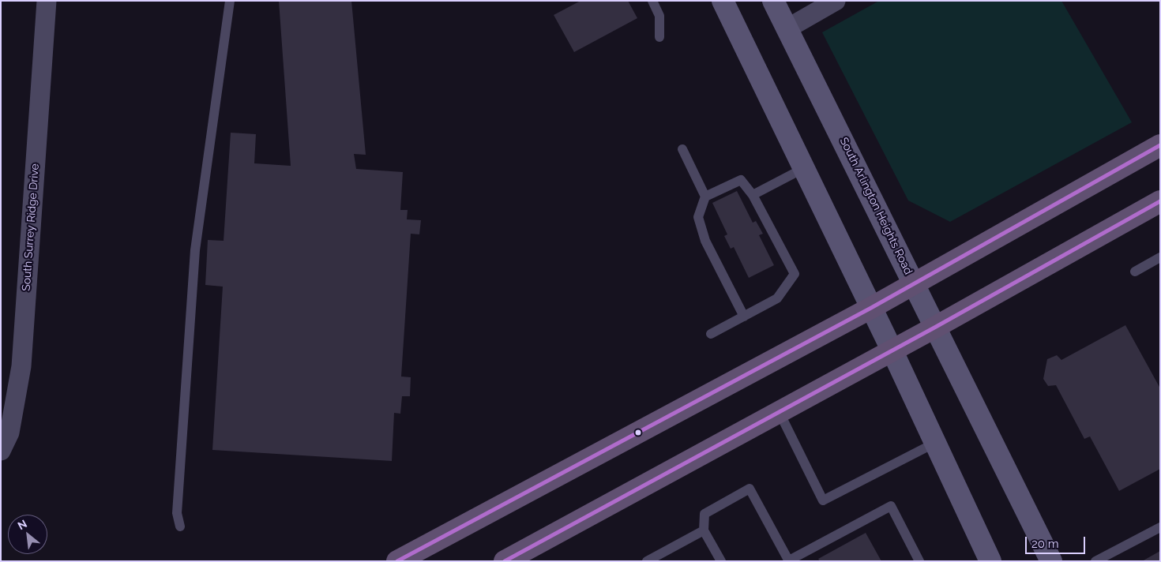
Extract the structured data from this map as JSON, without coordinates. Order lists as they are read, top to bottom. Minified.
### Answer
{"streets":{"main road":["South Arlington Heights Road"],"street":["South Surrey Ridge Drive"]},"scale_bar":"20 m","north":"top left"}
